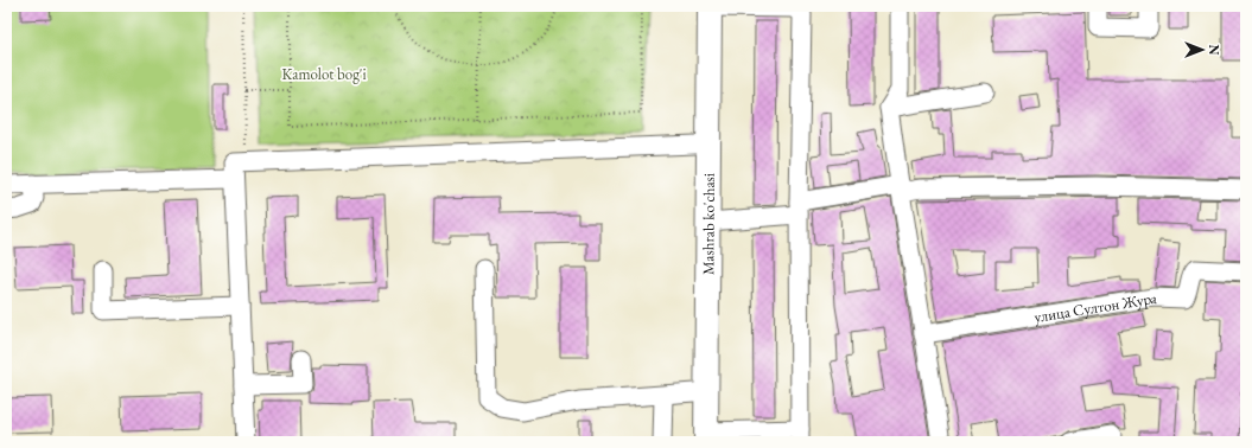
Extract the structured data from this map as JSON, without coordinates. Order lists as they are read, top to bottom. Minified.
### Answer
{"streets":{"main road":["Mashrab ko'chasi"],"street":["улица Султон Жура"]},"parks":["Kamolot bog'i"],"north":"right"}
